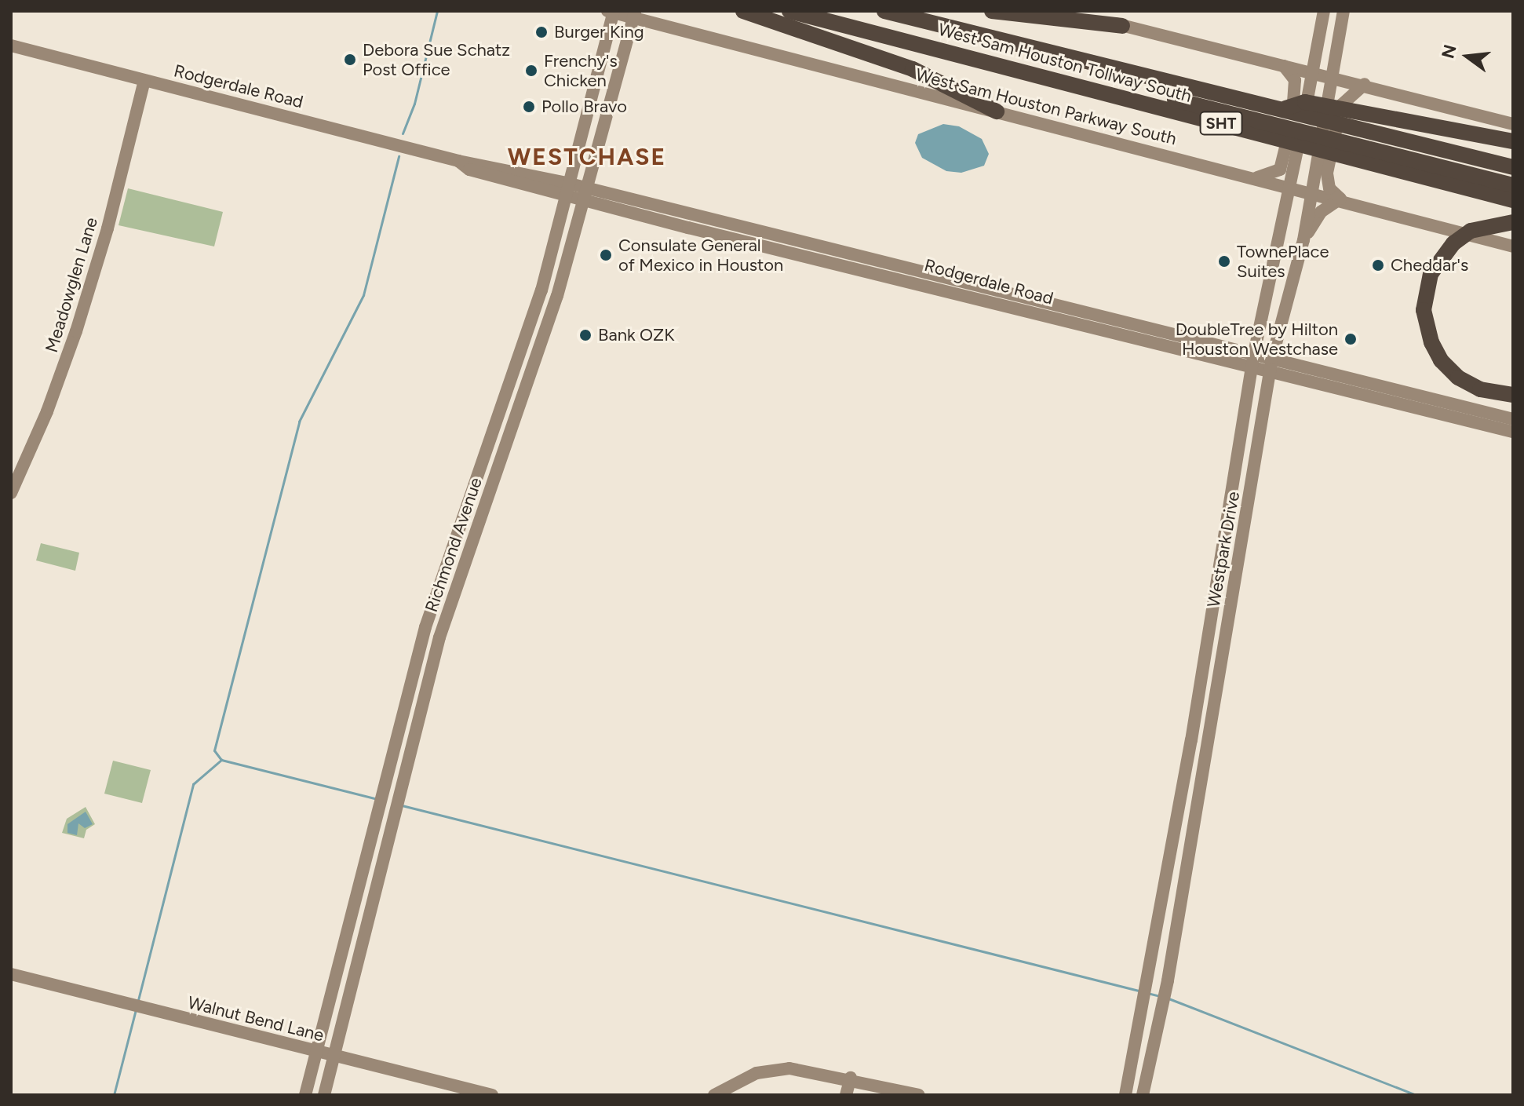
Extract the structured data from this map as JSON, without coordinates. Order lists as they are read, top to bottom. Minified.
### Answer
{"streets":{"highway":["West Sam Houston Tollway South","SHT"],"main road":["Rodgerdale Road","West Sam Houston Parkway South","Meadowglen Lane","Richmond Avenue","Westpark Drive","Walnut Bend Lane"]},"crossings":[["Rodgerdale Road","Meadowglen Lane"],["Rodgerdale Road","Richmond Avenue"],["Rodgerdale Road","Westpark Drive"],["West Sam Houston Parkway South","Richmond Avenue"],["West Sam Houston Parkway South","Westpark Drive"],["Richmond Avenue","Walnut Bend Lane"]],"districts":["WESTCHASE"],"places":["Burger King","Debora Sue Schatz Post Office","Frenchy's Chicken","Pollo Bravo","Consulate General of Mexico in Houston","TownePlace Suites","Cheddar's","Bank OZK","DoubleTree by Hilton Houston Westchase"],"north":"left"}
